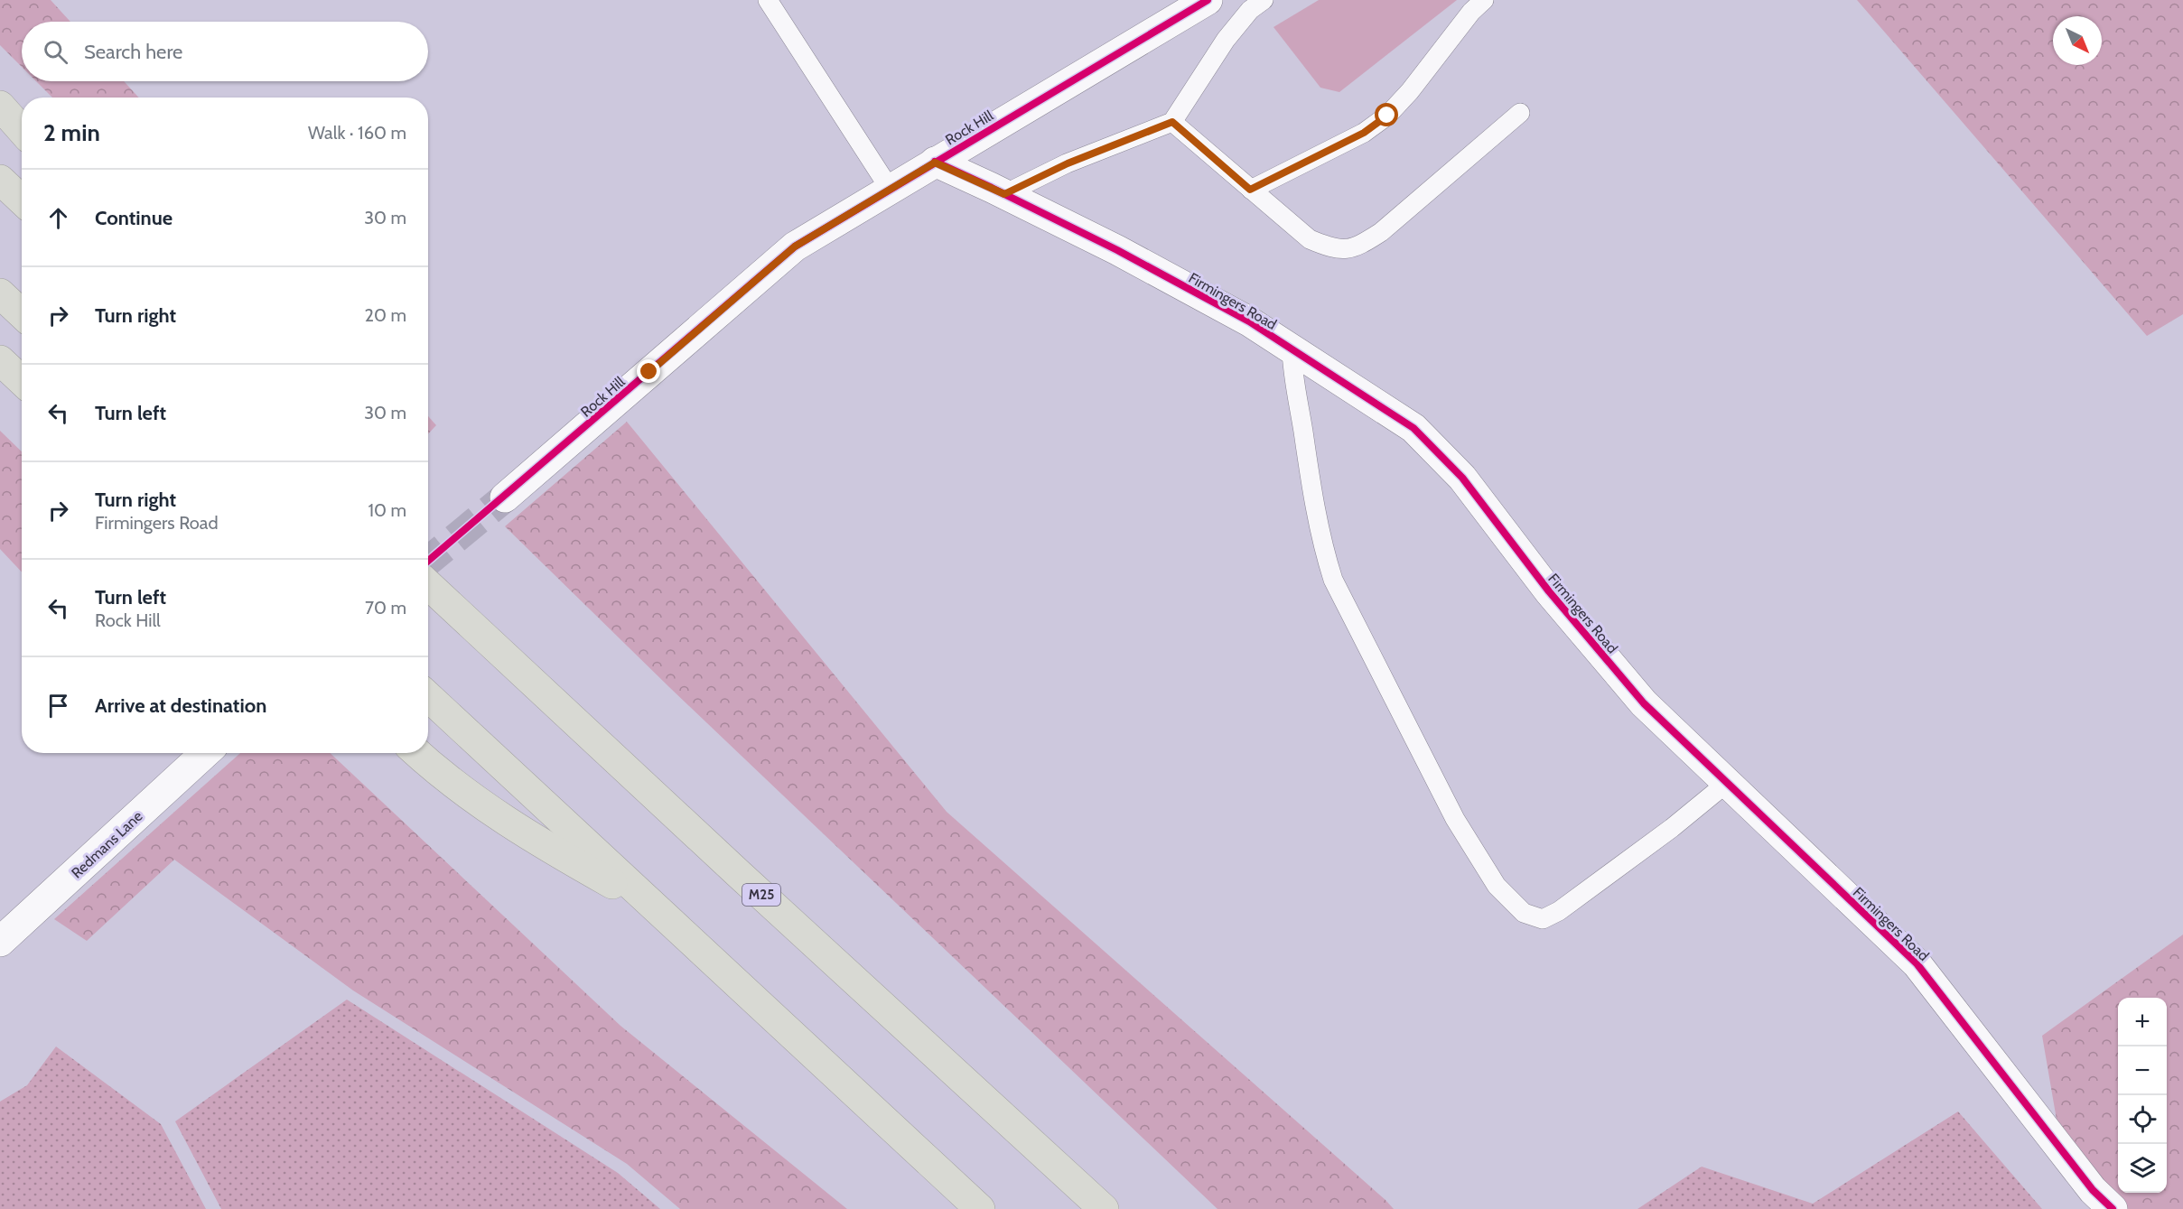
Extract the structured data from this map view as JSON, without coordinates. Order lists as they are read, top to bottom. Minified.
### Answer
{"streets":{"highway":["M25"],"street":["Rock Hill","Firmingers Road","Redmans Lane"]},"crossings":[["Rock Hill","Firmingers Road"]],"north":"bottom right","page":{"search":"Search here","heading":["2 min","Walk · 160 m"],"list":[["Continue","30 m"],["Turn right","20 m"],["Turn left","30 m"],["Turn right","Firmingers Road","10 m"],["Turn left","Rock Hill","70 m"],"Arrive at destination"],"map_buttons":["+","−"]}}
